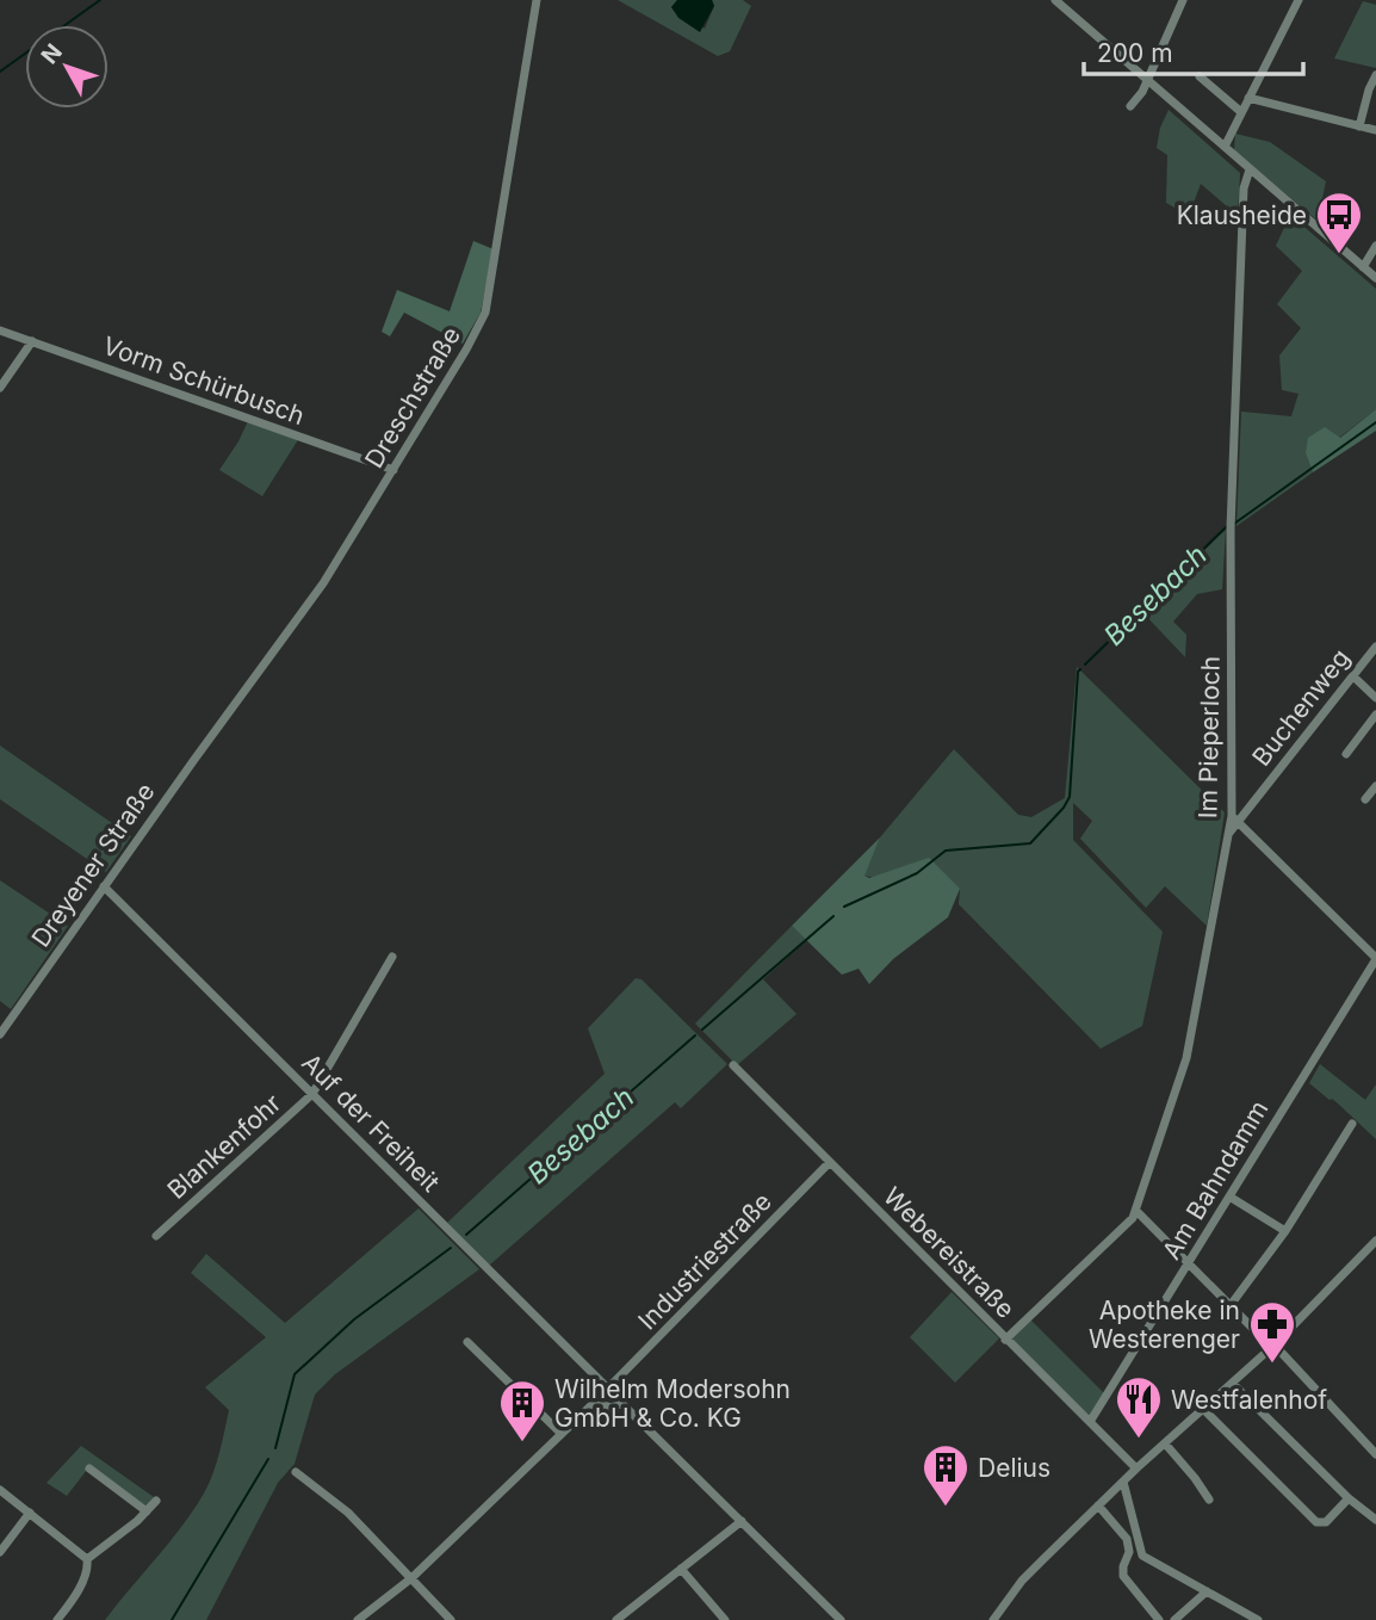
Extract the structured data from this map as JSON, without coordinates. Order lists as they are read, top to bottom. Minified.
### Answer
{"streets":{"street":["Vorm Schürbusch","Dreschstraße","Buchenweg","Im Pieperloch","Dreyener Straße","Auf der Freiheit","Blankenfohr","Am Bahndamm","Webereistraße","Industriestraße"]},"crossings":[["Vorm Schürbusch","Dreschstraße"],["Dreschstraße","Dreyener Straße"],["Buchenweg","Im Pieperloch"],["Im Pieperloch","Webereistraße"],["Dreyener Straße","Auf der Freiheit"],["Auf der Freiheit","Blankenfohr"],["Auf der Freiheit","Industriestraße"],["Am Bahndamm","Webereistraße"],["Webereistraße","Industriestraße"]],"water":["Besebach"],"places":{"bus stop":["Klausheide"],"pharmacy":["Apotheke in Westerenger"],"restaurant":["Westfalenhof"],"building":["Wilhelm Modersohn GmbH & Co. KG","Delius"]},"scale_bar":"200 m","north":"top left"}
